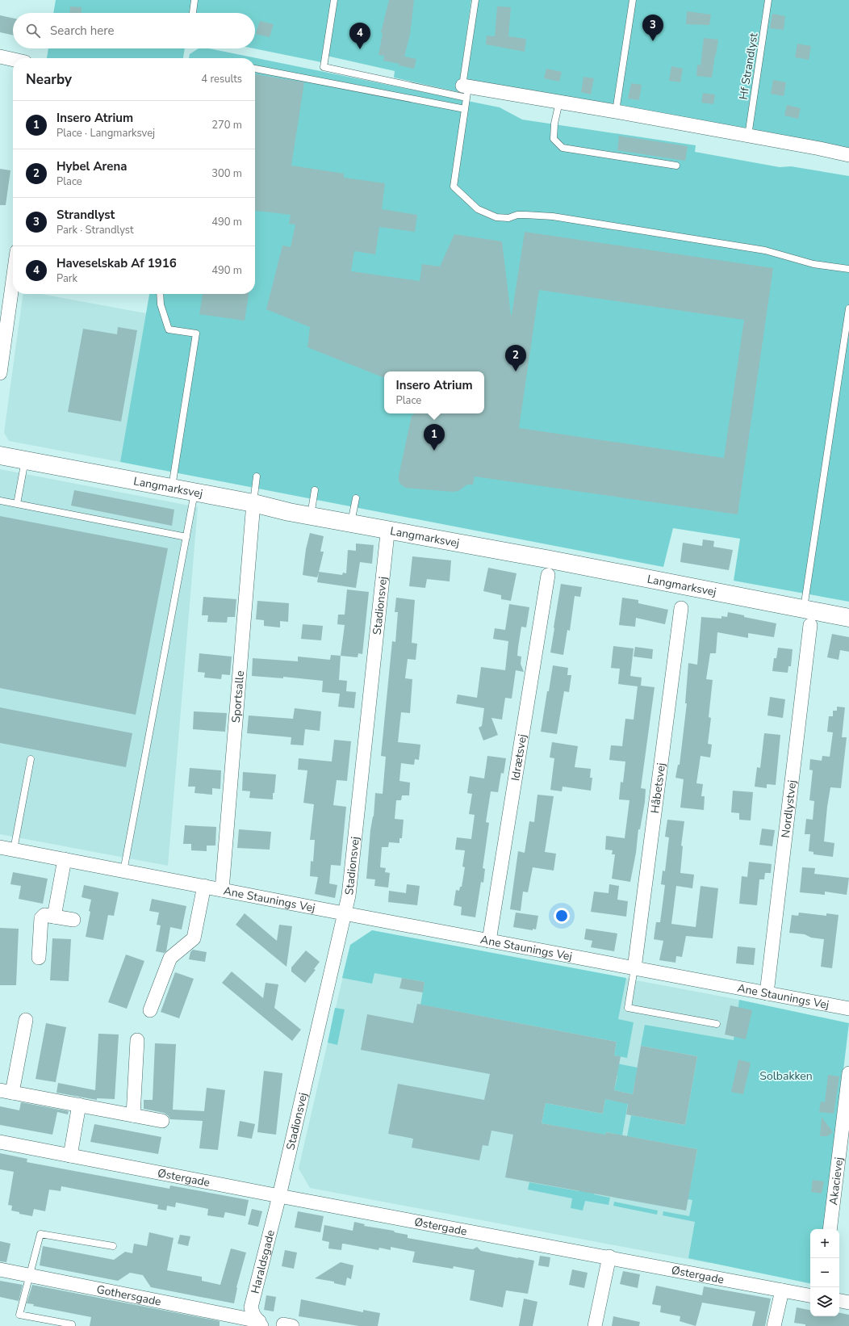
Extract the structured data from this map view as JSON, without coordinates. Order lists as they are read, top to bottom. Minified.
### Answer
{"streets":{"main road":["Langmarksvej"],"street":["Stadionsvej","Sportsalle","Idrætsvej","Håbetsvej","Nordlystvej","Ane Staunings Vej","Østergade","Akacievej","Haraldsgade","Gothersgade"],"lane":["Hf Strandlyst"]},"crossings":[["Langmarksvej","Stadionsvej"],["Langmarksvej","Sportsalle"],["Stadionsvej","Ane Staunings Vej"],["Stadionsvej","Østergade"],["Stadionsvej","Haraldsgade"],["Sportsalle","Ane Staunings Vej"],["Idrætsvej","Ane Staunings Vej"],["Håbetsvej","Ane Staunings Vej"],["Nordlystvej","Ane Staunings Vej"],["Østergade","Haraldsgade"],["Haraldsgade","Gothersgade"]],"parks":["Solbakken"],"page":{"search":"Search here","pins":["3","4","2","1"],"heading":["Nearby","4 results"],"list":[{"mark":"1","name":"Insero Atrium","note":"Place · Langmarksvej","value":"270 m"},{"mark":"2","name":"Hybel Arena","note":"Place","value":"300 m"},{"mark":"3","name":"Strandlyst","note":"Park · Strandlyst","value":"490 m"},{"mark":"4","name":"Haveselskab Af 1916","note":"Park","value":"490 m"}],"popup":["Insero Atrium","Place"],"map_buttons":["+","−"]}}
